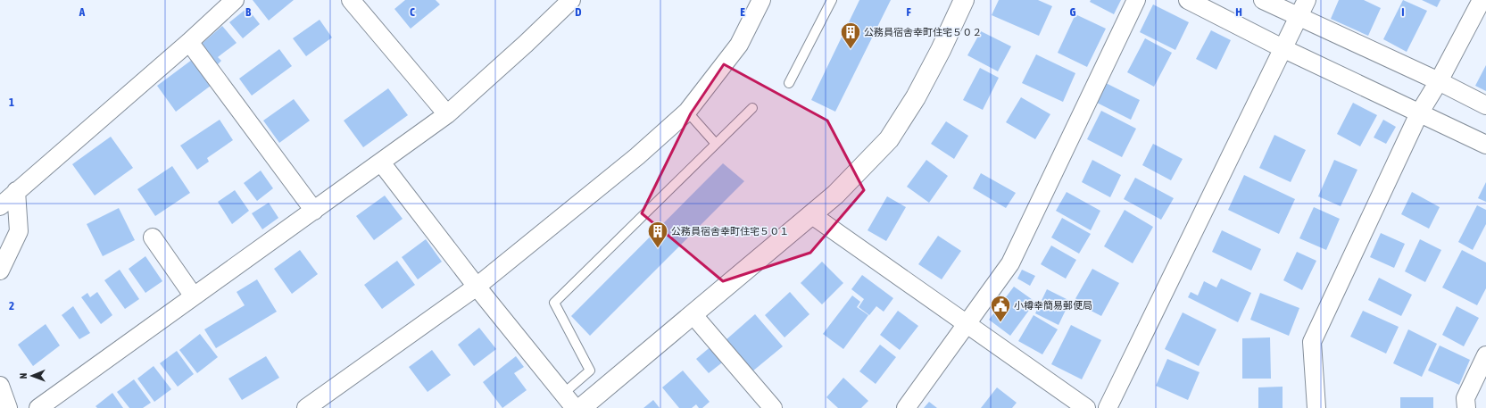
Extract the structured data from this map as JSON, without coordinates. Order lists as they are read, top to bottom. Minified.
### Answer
{"places":{"building":["公務員宿舎幸町住宅５０２","公務員宿舎幸町住宅５０１"],"public building":["小樽幸簡易郵便局"]},"north":"left","grid":{"columns":["A","B","C","D","E","F","G","H","I"],"rows":["1","2"]}}
